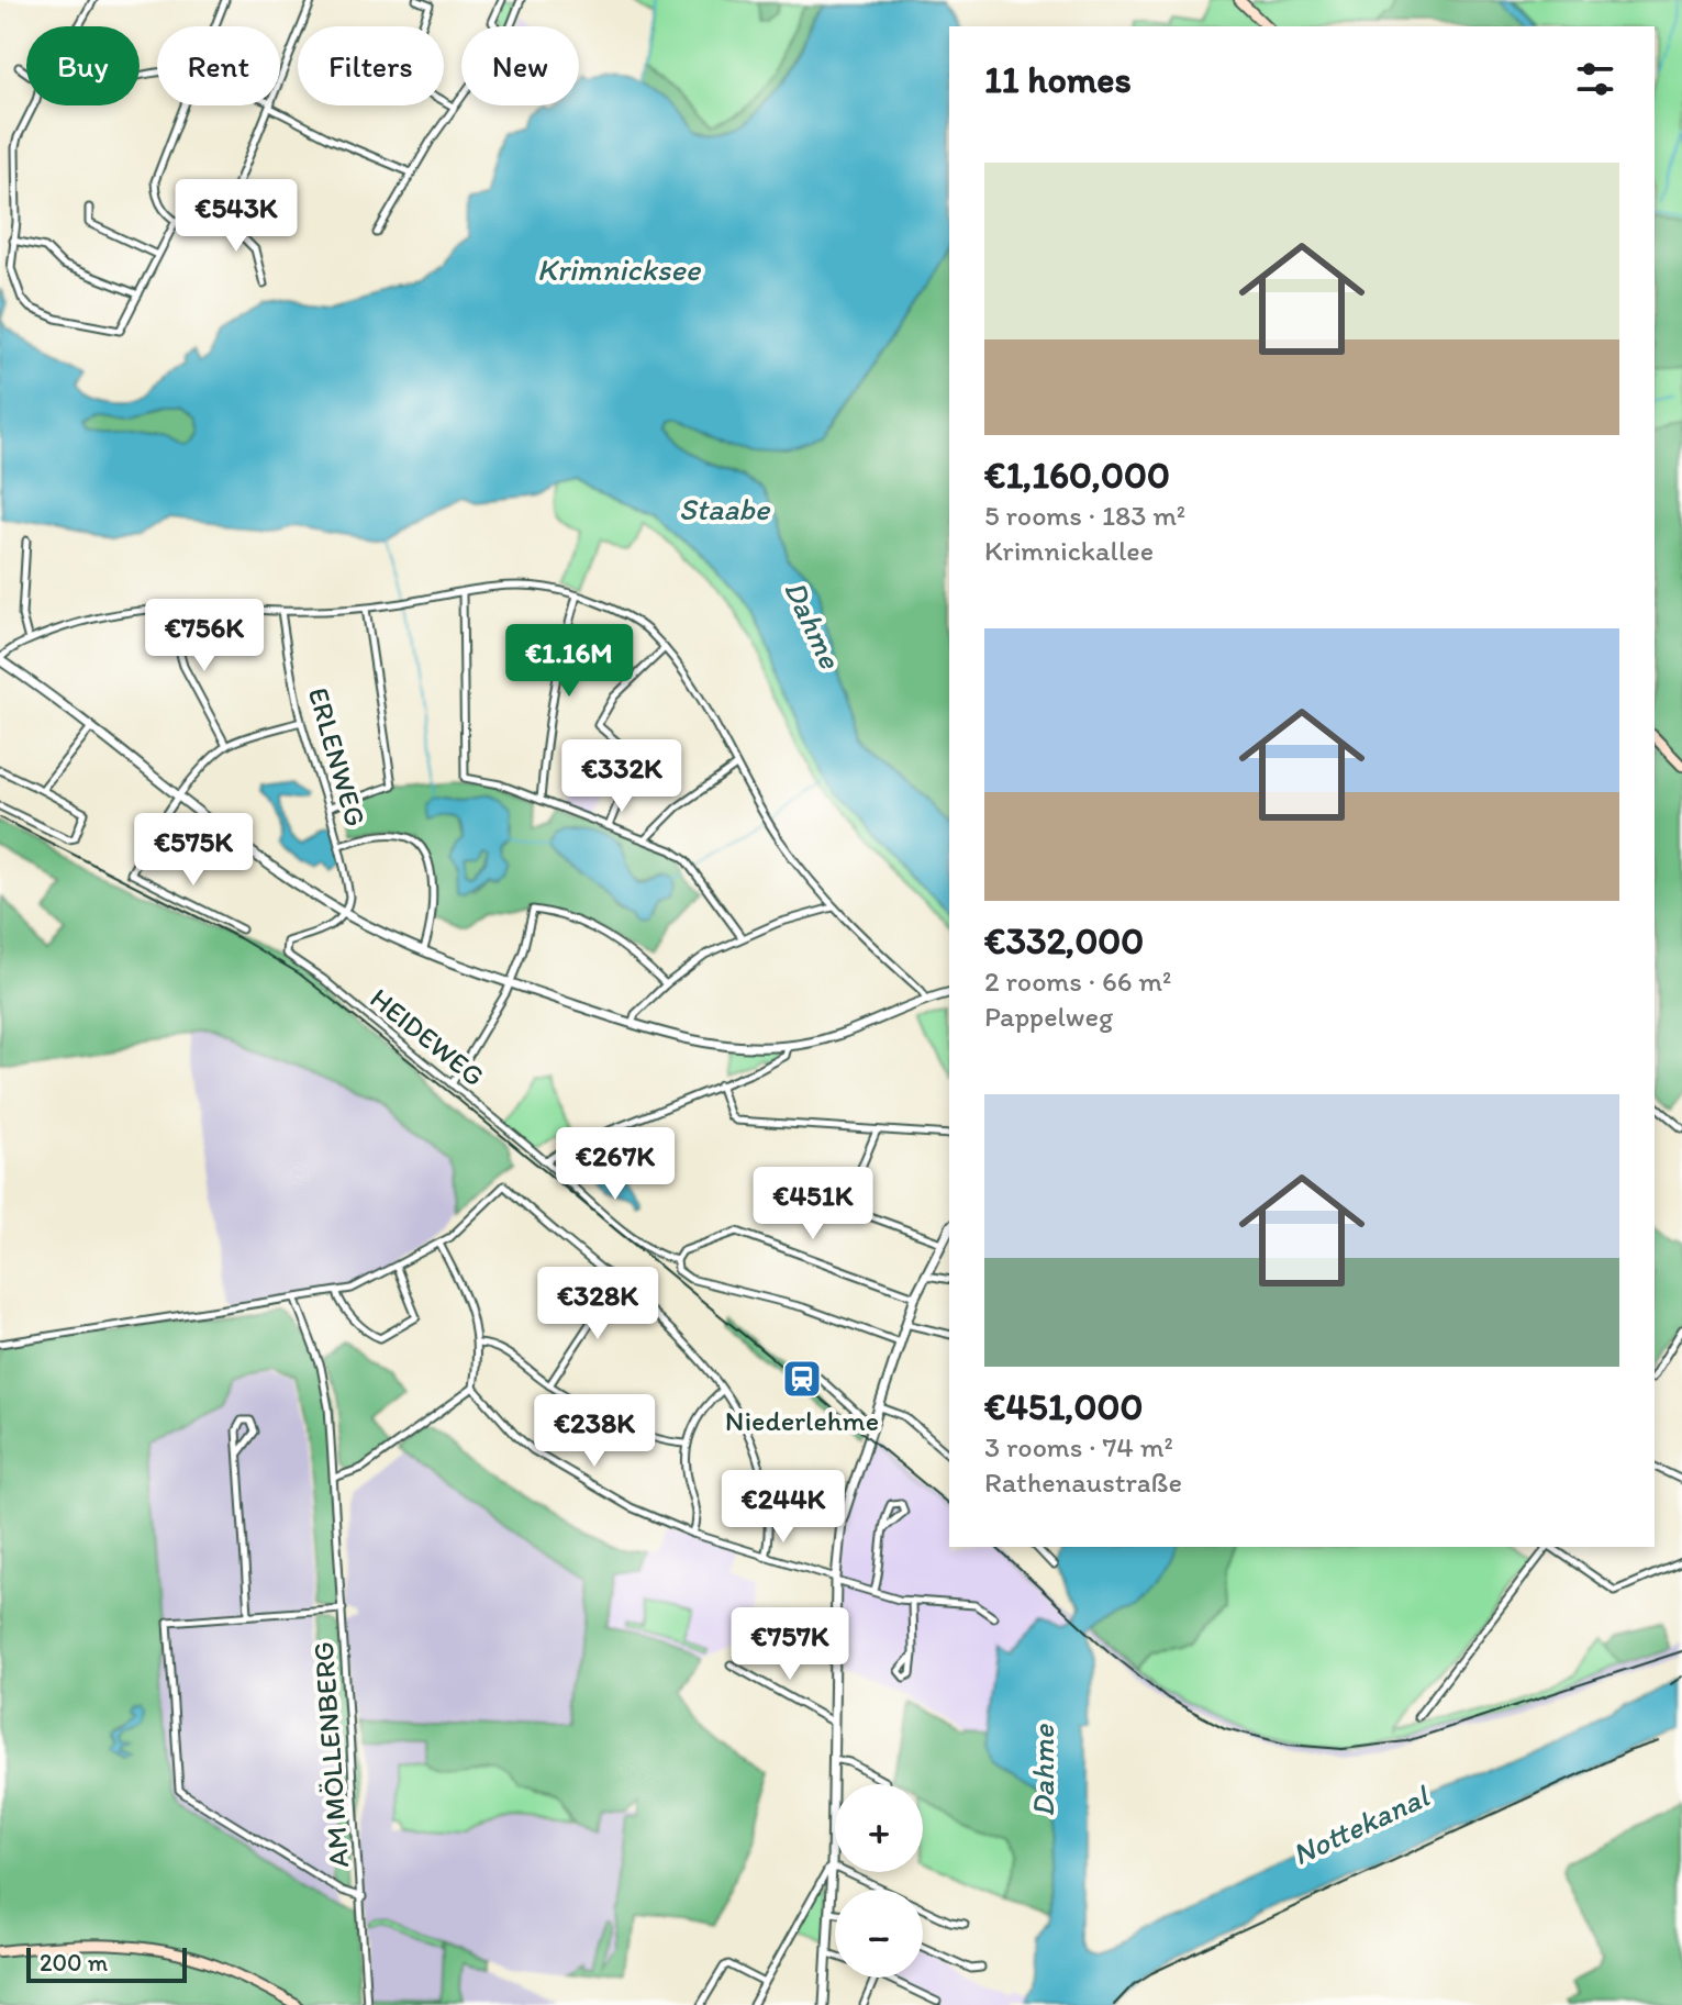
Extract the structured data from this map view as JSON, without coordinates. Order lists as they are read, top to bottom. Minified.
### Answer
{"streets":{"street":["ERLENWEG","HEIDEWEG","AM MÖLLENBERG"]},"crossings":[["ERLENWEG","HEIDEWEG"]],"water":["Krimnicksee","Staabe","Dahme","Nottekanal"],"places":{"station":["Niederlehme"]},"scale_bar":"200 m","page":{"chip":["Buy","Rent","Filters","New"],"heading":"11 homes","list":[{"name":"€1,160,000","note":"5 rooms · 183 m² · Krimnickallee"},{"name":"€332,000","note":"2 rooms · 66 m² · Pappelweg"},{"name":"€451,000","note":"3 rooms · 74 m² · Rathenaustraße"}],"price":["€543K","€756K","€1.16M","€332K","€575K","€267K","€451K","€328K","€238K","€244K","€757K"],"map_buttons":["+","−"],"scale":"200 m"}}
